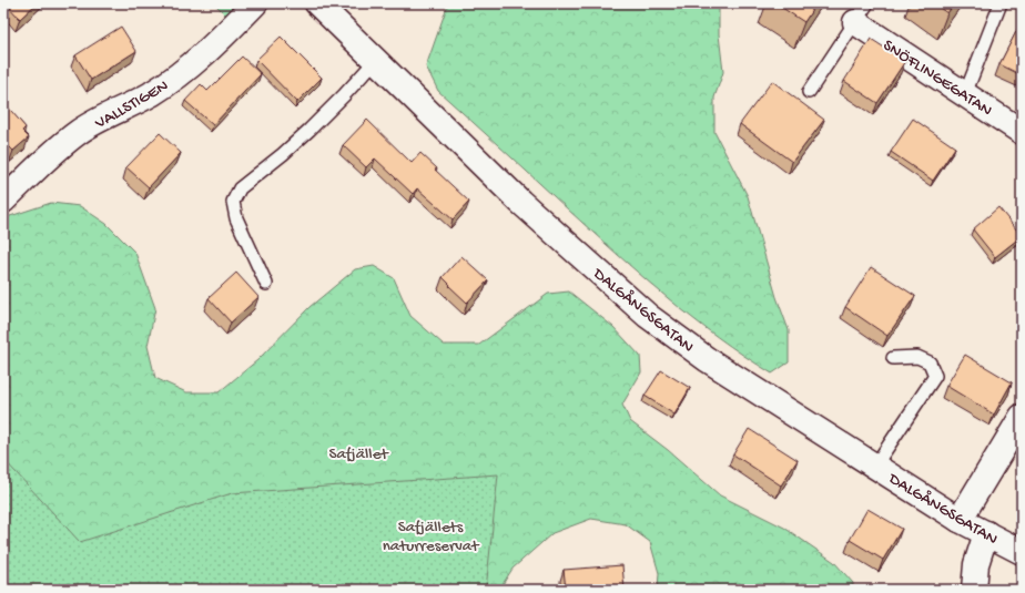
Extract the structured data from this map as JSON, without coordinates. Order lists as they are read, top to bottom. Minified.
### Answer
{"streets":{"street":["SNÖFLINGEGATAN","VALLSTIGEN","DALGÅNGSGATAN"]},"parks":["Safjället","Safjällets naturreservat"]}
